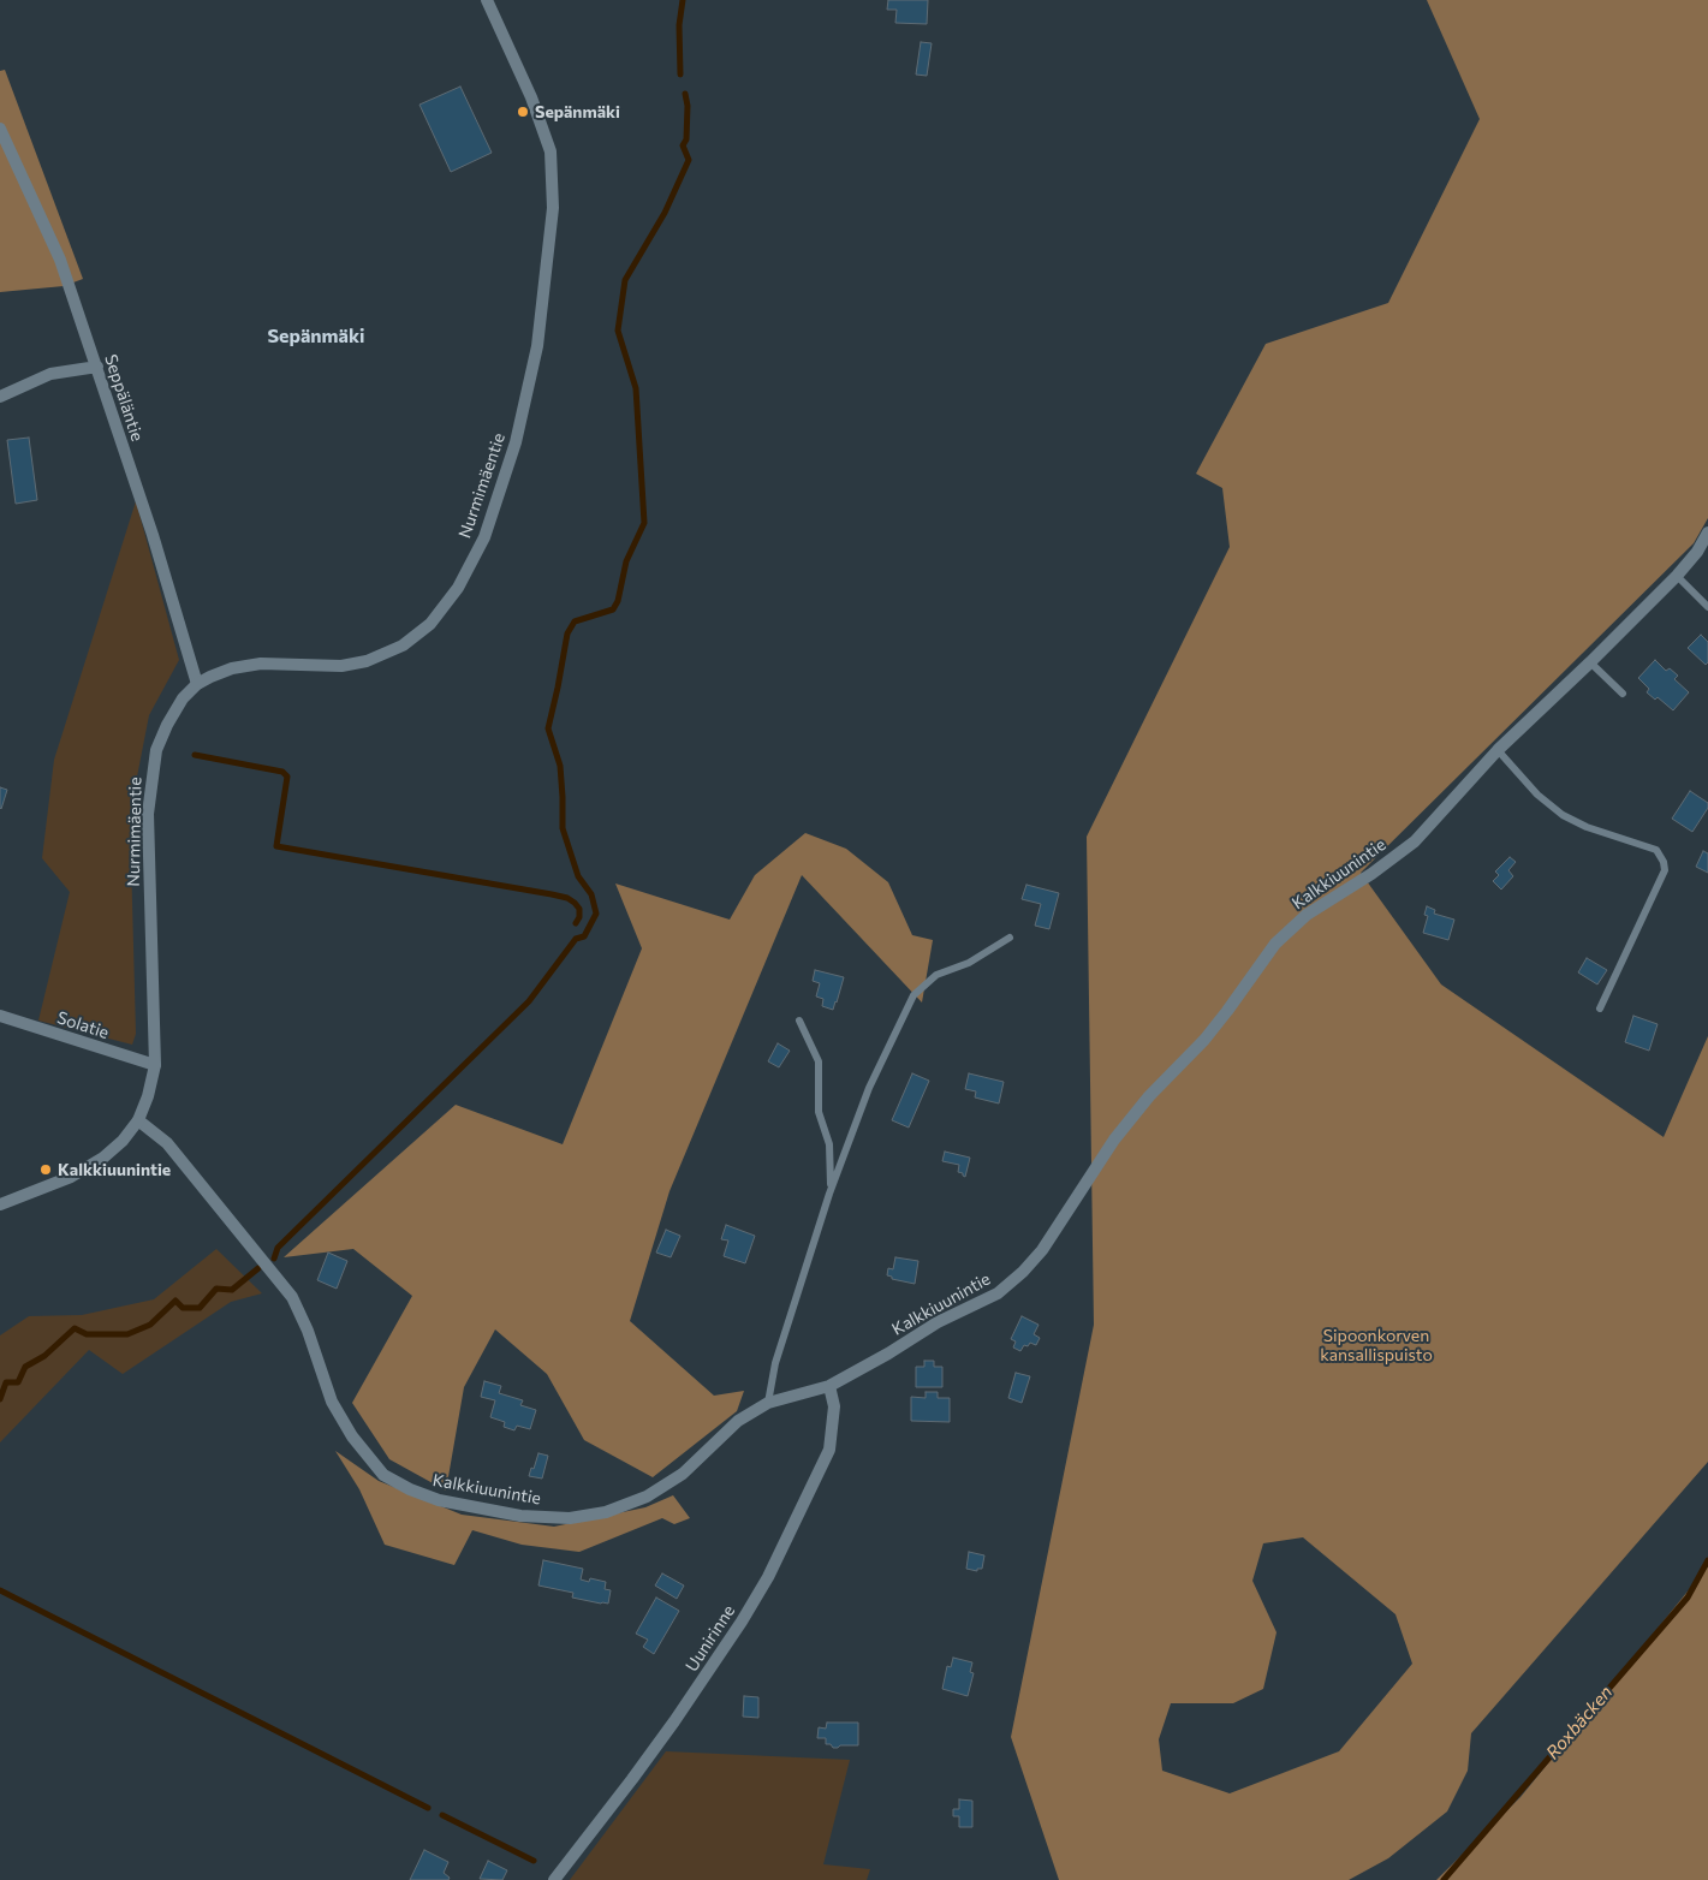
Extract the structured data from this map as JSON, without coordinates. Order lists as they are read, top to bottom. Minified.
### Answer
{"streets":{"street":["Seppäläntie","Nurmimäentie","Kalkkiuunintie","Solatie","Uunirinne"]},"crossings":[["Seppäläntie","Nurmimäentie"],["Nurmimäentie","Kalkkiuunintie"],["Nurmimäentie","Solatie"],["Kalkkiuunintie","Uunirinne"]],"districts":["Sepänmäki"],"water":["Roxbäcken"],"parks":["Sipoonkorven kansallispuisto"],"places":["Sepänmäki","Kalkkiuunintie"]}
